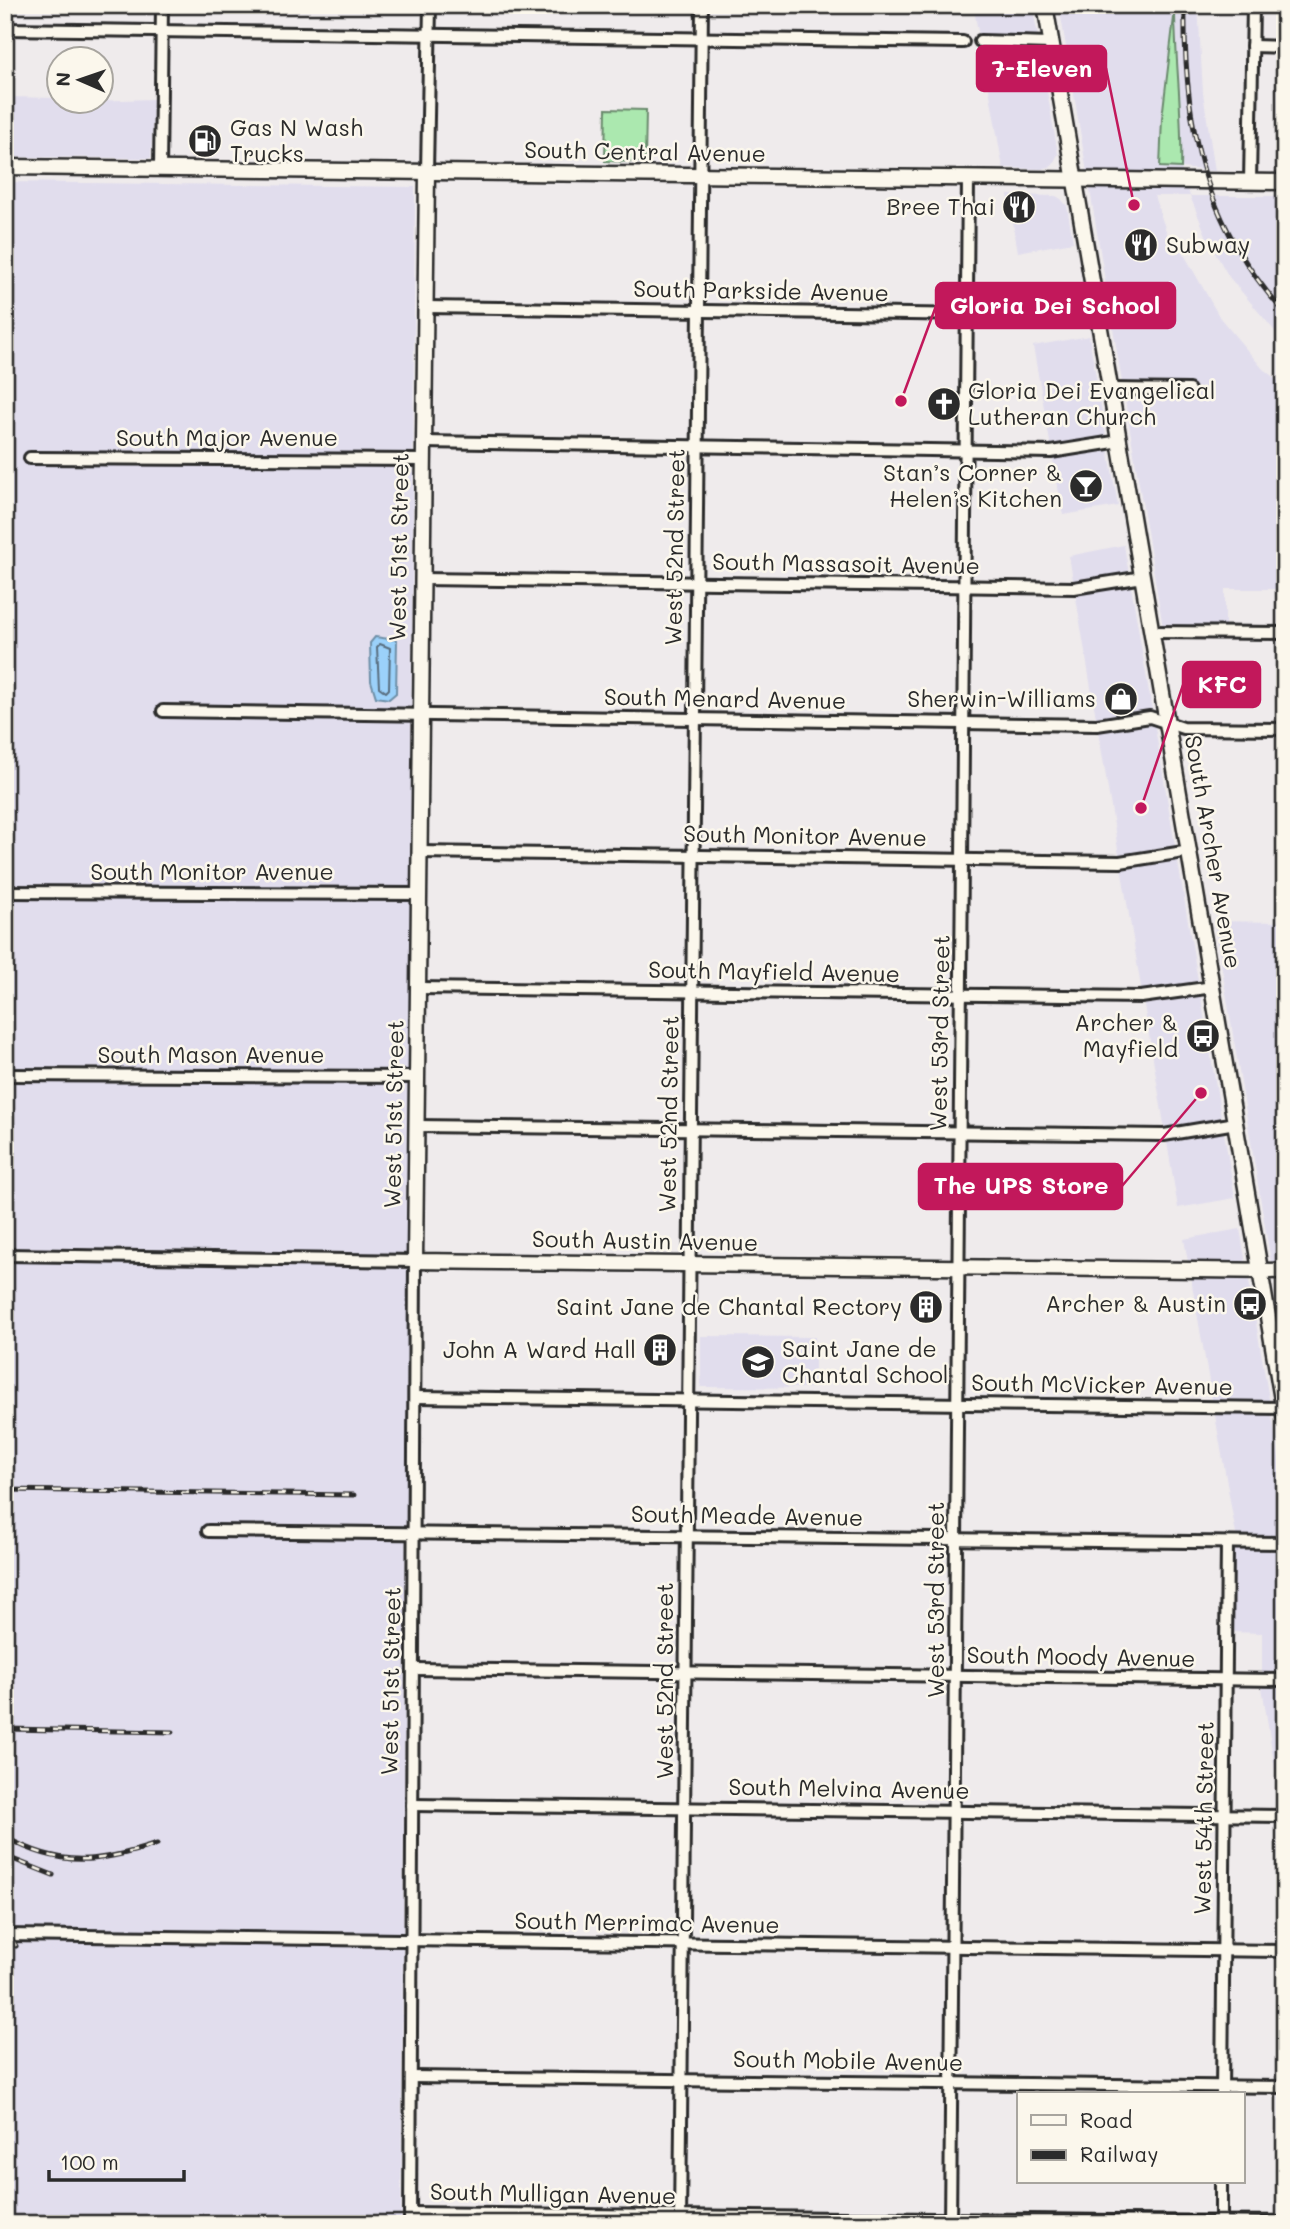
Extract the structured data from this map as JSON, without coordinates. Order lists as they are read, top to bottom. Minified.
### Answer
{"streets":{"main road":["South Central Avenue","West 51st Street","South Archer Avenue","South Austin Avenue"],"street":["South Parkside Avenue","South Major Avenue","West 52nd Street","South Massasoit Avenue","South Menard Avenue","South Monitor Avenue","South Mayfield Avenue","West 53rd Street","South Mason Avenue","South McVicker Avenue","South Meade Avenue","South Moody Avenue","South Melvina Avenue","West 54th Street","South Merrimac Avenue","South Mobile Avenue","South Mulligan Avenue"]},"crossings":[["South Central Avenue","West 51st Street"],["South Central Avenue","West 52nd Street"],["South Central Avenue","South Archer Avenue"],["South Central Avenue","West 53rd Street"],["South Parkside Avenue","West 51st Street"],["South Parkside Avenue","West 52nd Street"],["South Parkside Avenue","South Archer Avenue"],["South Parkside Avenue","West 53rd Street"],["South Major Avenue","West 51st Street"],["West 51st Street","South Massasoit Avenue"],["West 51st Street","South Menard Avenue"],["West 51st Street","South Monitor Avenue"],["West 51st Street","South Mayfield Avenue"],["West 51st Street","South Mason Avenue"],["West 51st Street","South Austin Avenue"],["West 51st Street","South McVicker Avenue"],["West 51st Street","South Meade Avenue"],["West 51st Street","South Moody Avenue"],["West 51st Street","South Melvina Avenue"],["West 51st Street","South Merrimac Avenue"],["West 51st Street","South Mobile Avenue"],["West 51st Street","South Mulligan Avenue"],["West 52nd Street","South Massasoit Avenue"],["West 52nd Street","South Menard Avenue"],["West 52nd Street","South Monitor Avenue"],["West 52nd Street","South Mayfield Avenue"],["West 52nd Street","South Austin Avenue"],["West 52nd Street","South McVicker Avenue"],["West 52nd Street","South Meade Avenue"],["West 52nd Street","South Moody Avenue"],["West 52nd Street","South Melvina Avenue"],["West 52nd Street","South Merrimac Avenue"],["West 52nd Street","South Mobile Avenue"],["West 52nd Street","South Mulligan Avenue"],["South Massasoit Avenue","South Archer Avenue"],["South Massasoit Avenue","West 53rd Street"],["South Menard Avenue","South Archer Avenue"],["South Menard Avenue","West 53rd Street"],["South Monitor Avenue","South Archer Avenue"],["South Monitor Avenue","West 53rd Street"],["South Archer Avenue","South Mayfield Avenue"],["South Archer Avenue","South Austin Avenue"],["South Archer Avenue","South McVicker Avenue"],["South Mayfield Avenue","West 53rd Street"],["West 53rd Street","South Austin Avenue"],["West 53rd Street","South McVicker Avenue"],["West 53rd Street","South Meade Avenue"],["West 53rd Street","South Moody Avenue"],["West 53rd Street","South Melvina Avenue"],["West 53rd Street","South Merrimac Avenue"],["West 53rd Street","South Mobile Avenue"],["West 53rd Street","South Mulligan Avenue"],["South Meade Avenue","West 54th Street"],["South Moody Avenue","West 54th Street"],["South Melvina Avenue","West 54th Street"],["West 54th Street","South Merrimac Avenue"],["West 54th Street","South Mobile Avenue"]],"places":{"fuel station":["Gas N Wash Trucks"],"other":["7-Eleven","Gloria Dei School","KFC","The UPS Store"],"restaurant":["Bree Thai","Subway"],"church":["Gloria Dei Evangelical Lutheran Church"],"bar":["Stan’s Corner & Helen’s Kitchen"],"shop":["Sherwin-Williams"],"bus stop":["Archer & Mayfield","Archer & Austin"],"building":["Saint Jane de Chantal Rectory","John A Ward Hall"],"school or university":["Saint Jane de Chantal School"]},"legend":["Road","Railway"],"scale_bar":"100 m","north":"left"}
